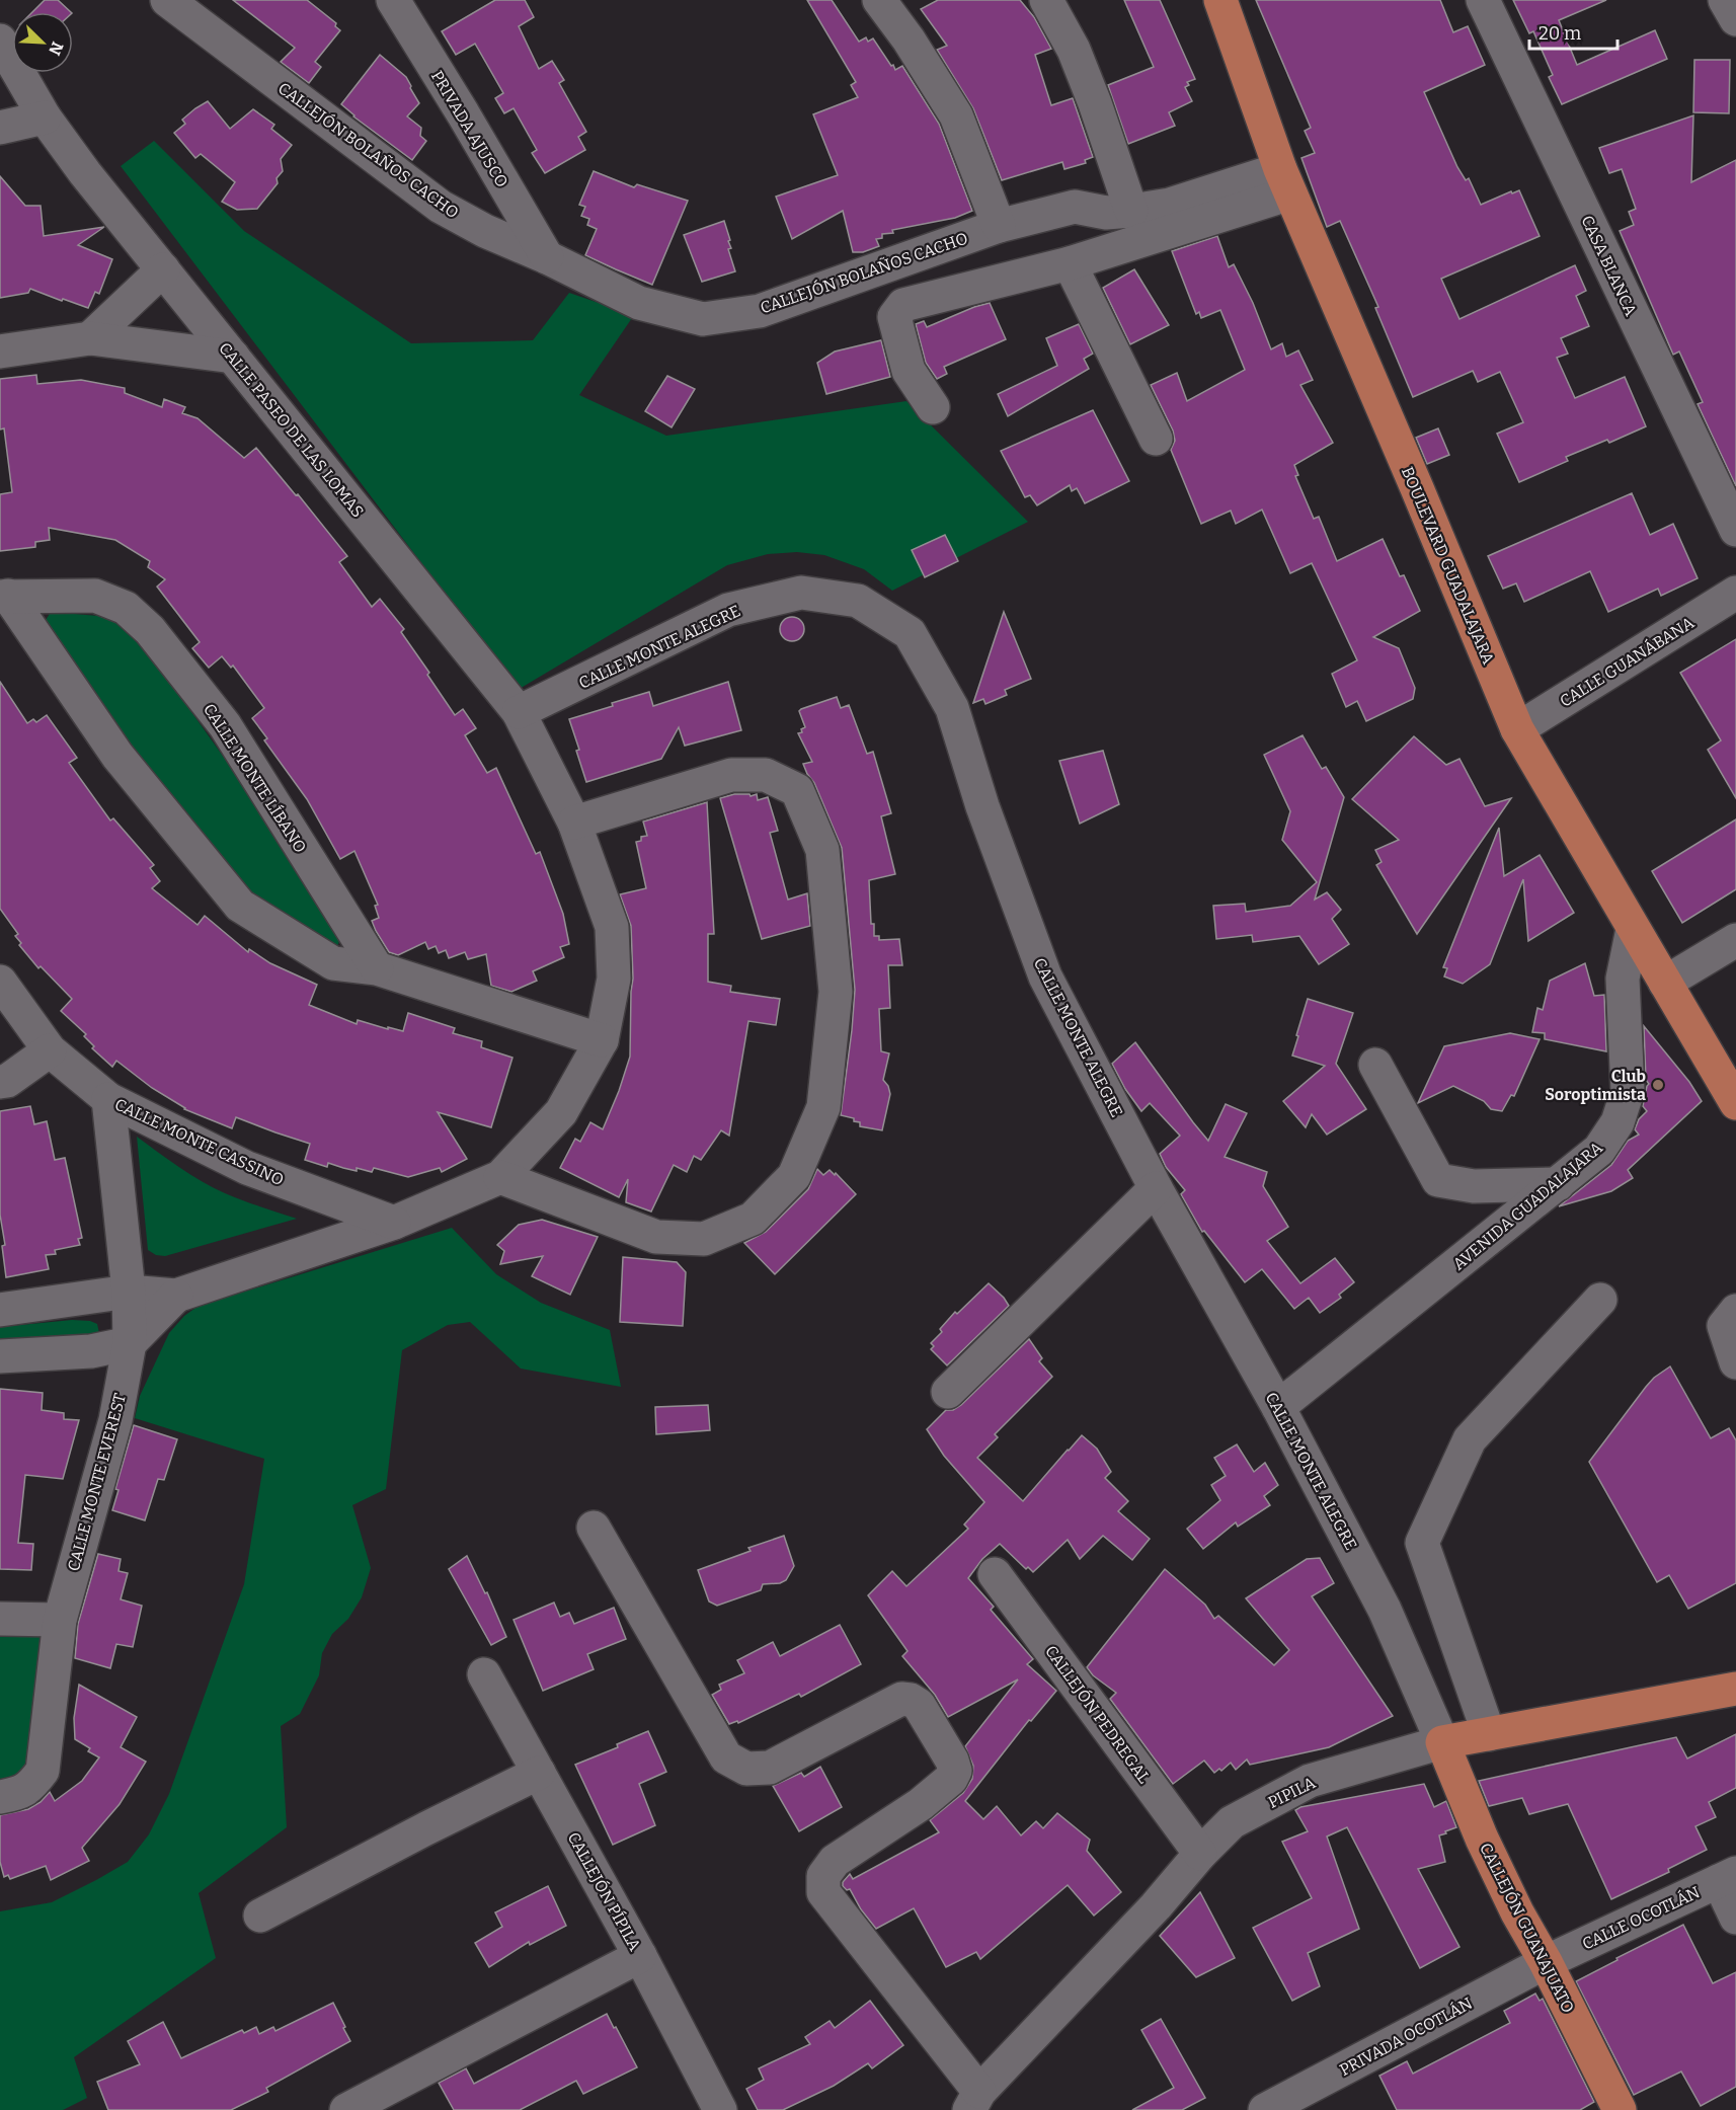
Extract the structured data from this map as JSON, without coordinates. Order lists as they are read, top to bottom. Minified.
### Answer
{"streets":{"main road":["BOULEVARD GUADALAJARA","PIPILA","CALLEJÓN GUANAJUATO"],"street":["PRIVADA AJUSCO","CALLEJÓN BOLAÑOS CACHO","CASA BLANCA","CALLE PASEO DE LAS LOMAS","CALLE MONTE ALEGRE","CALLE GUANÁBANA","CALLE MONTE LÍBANO","CALLE MONTE CASSINO","AVENIDA GUADALAJARA","CALLE MONTE EVEREST","CALLEJÓN PEDREGAL","CALLEJÓN PÍPILA","CALLE OCOTLÁN","PRIVADA OCOTLÁN"]},"crossings":[["PRIVADA AJUSCO","CALLEJÓN BOLAÑOS CACHO"],["CALLEJÓN BOLAÑOS CACHO","BOULEVARD GUADALAJARA"],["CALLE PASEO DE LAS LOMAS","CALLE MONTE ALEGRE"],["CALLE PASEO DE LAS LOMAS","CALLE MONTE LÍBANO"],["BOULEVARD GUADALAJARA","CALLE GUANÁBANA"],["BOULEVARD GUADALAJARA","AVENIDA GUADALAJARA"],["CALLE MONTE ALEGRE","AVENIDA GUADALAJARA"],["CALLE MONTE ALEGRE","PIPILA"],["CALLE MONTE ALEGRE","CALLEJÓN GUANAJUATO"],["CALLE MONTE CASSINO","CALLE MONTE EVEREST"],["CALLEJÓN PEDREGAL","PIPILA"],["PIPILA","CALLEJÓN GUANAJUATO"],["CALLE OCOTLÁN","CALLEJÓN GUANAJUATO"],["CALLE OCOTLÁN","PRIVADA OCOTLÁN"],["CALLEJÓN GUANAJUATO","PRIVADA OCOTLÁN"]],"places":["Club Soroptimista"],"scale_bar":"20 m","north":"bottom right"}
